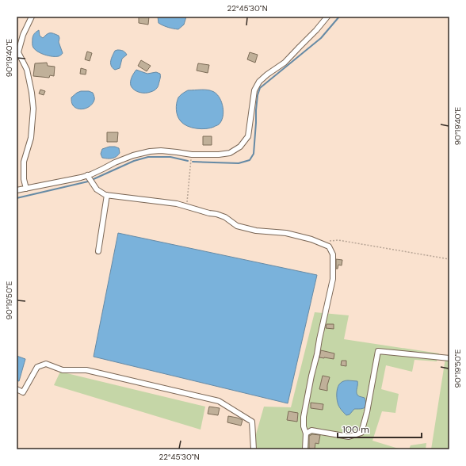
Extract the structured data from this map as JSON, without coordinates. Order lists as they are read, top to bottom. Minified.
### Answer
{"scale_bar":"100 m","coordinates":["22°45'30\"N","90°19'40\"E","90°19'50\"E"]}
